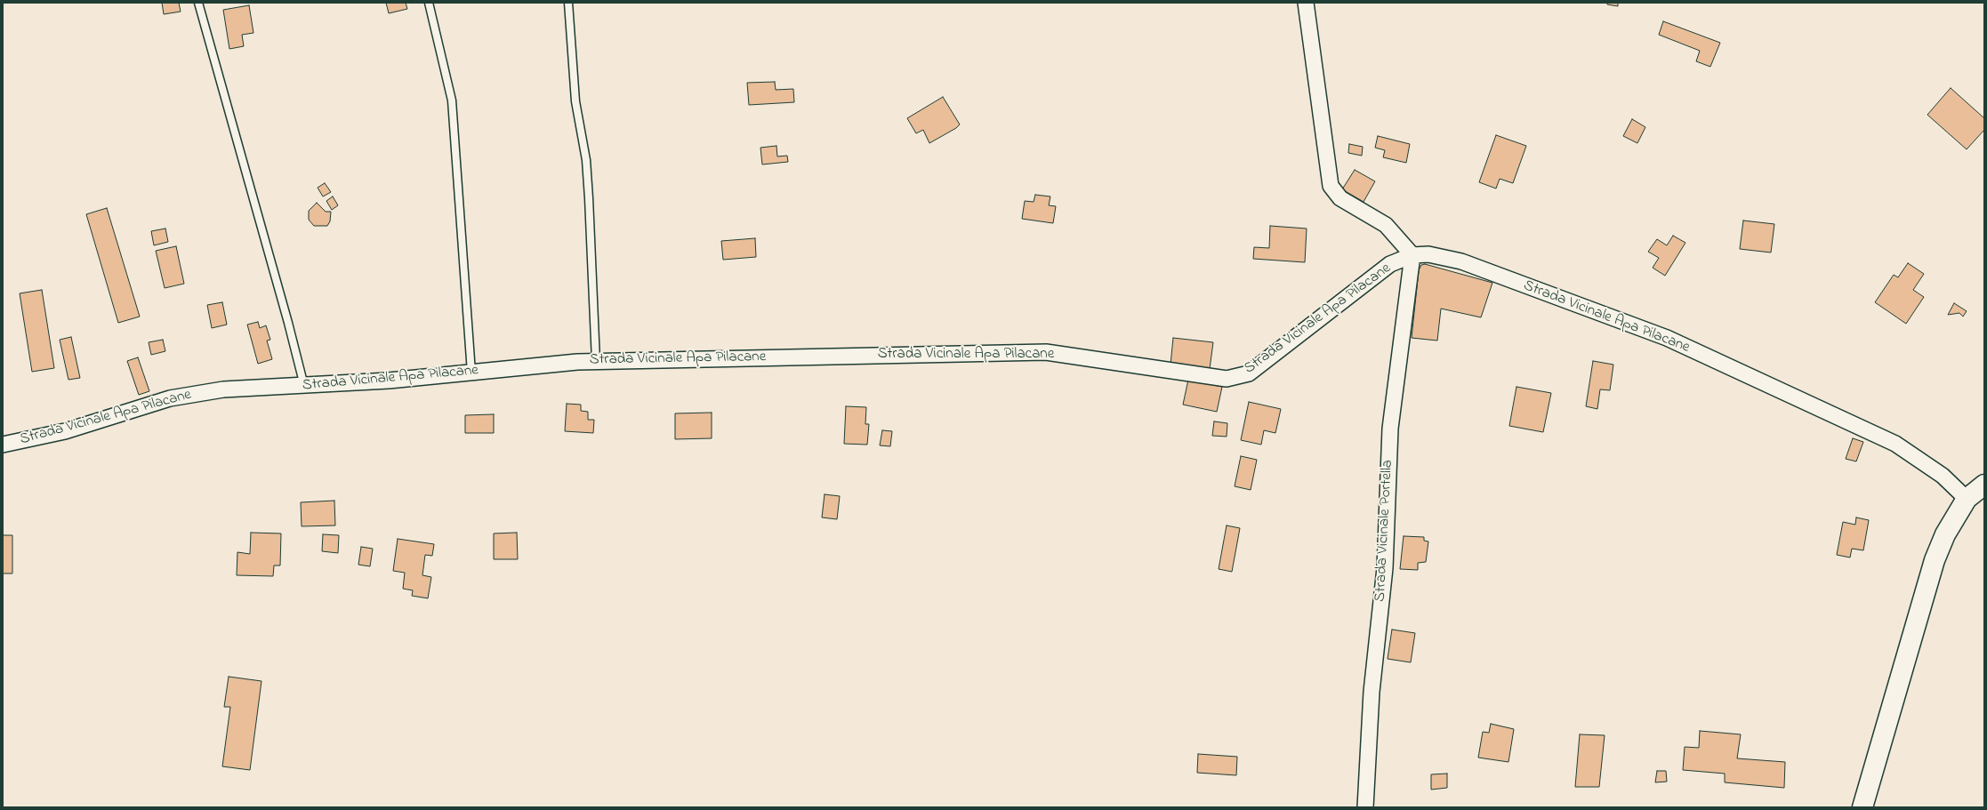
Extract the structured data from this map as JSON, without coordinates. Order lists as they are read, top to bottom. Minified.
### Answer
{"streets":{"street":["Strada Vicinale Apa Pilacane","Strada Vicinale Portella"]},"crossings":[["Strada Vicinale Apa Pilacane","Strada Vicinale Portella"]]}
